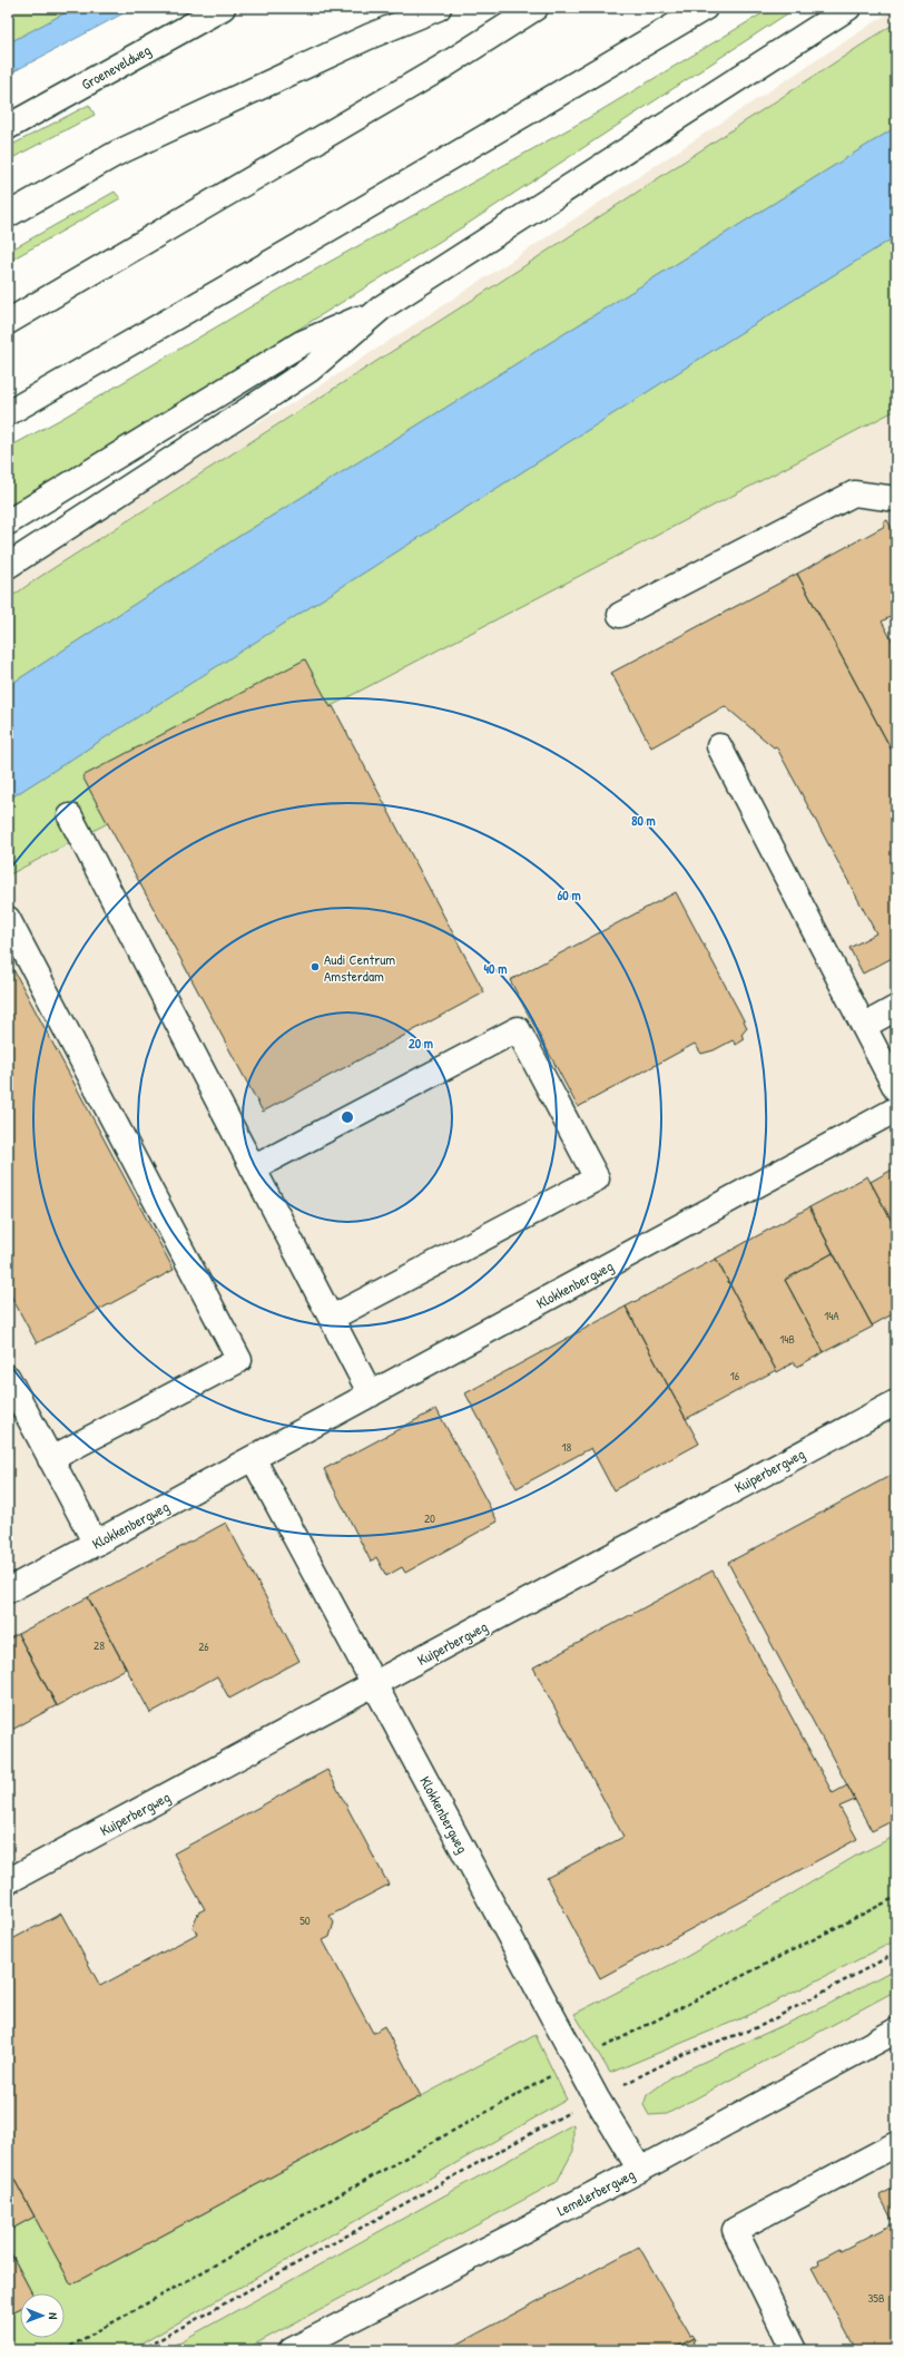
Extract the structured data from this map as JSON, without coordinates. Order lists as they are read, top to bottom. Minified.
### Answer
{"streets":{"main road":["Groeneveldweg","Klokkenbergweg","Kuiperbergweg","Lemelerbergweg"]},"crossings":[["Klokkenbergweg","Kuiperbergweg"],["Klokkenbergweg","Lemelerbergweg"]],"places":["Audi Centrum Amsterdam"],"house_numbers":["14A","14B","16","18","20","28","26","50","35B"],"north":"right","rings":["80 m","60 m","40 m","20 m"]}
